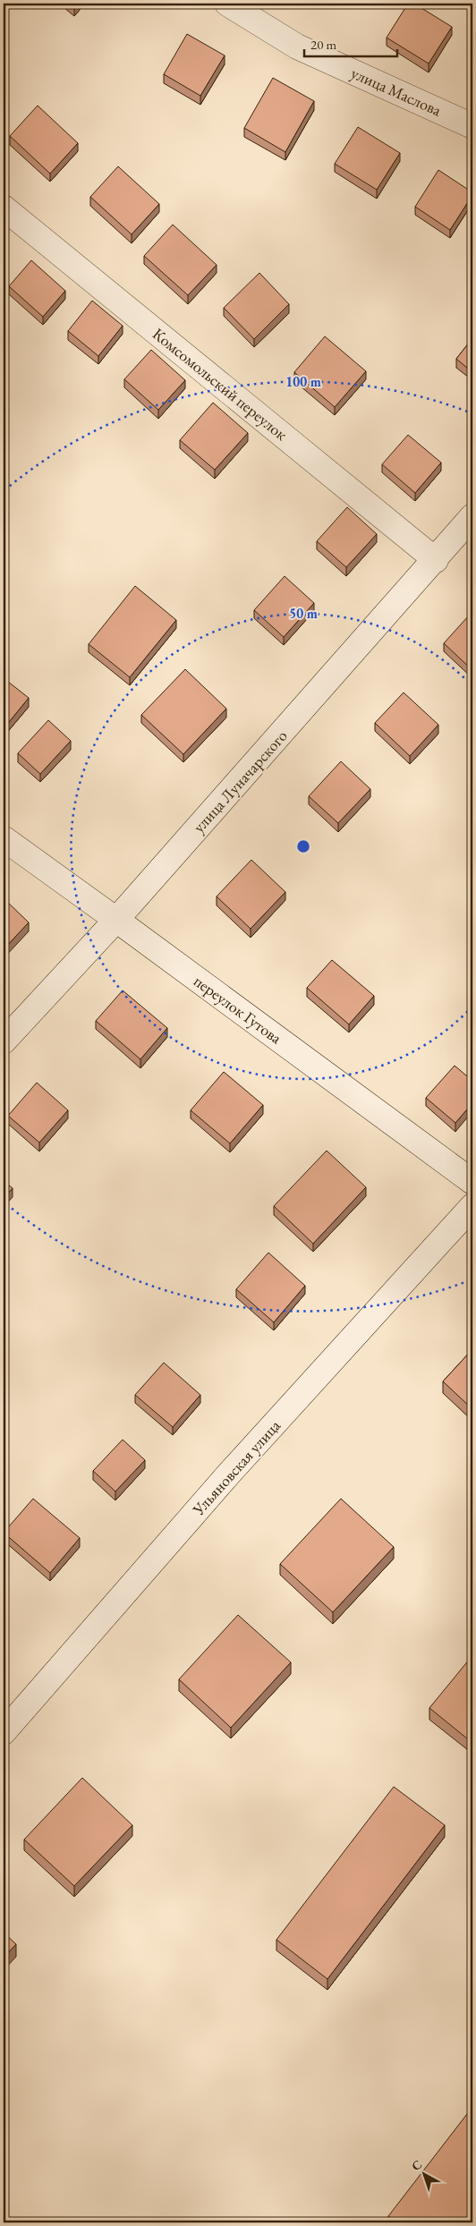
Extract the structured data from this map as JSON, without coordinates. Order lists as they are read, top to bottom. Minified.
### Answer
{"streets":{"street":["улица Маслова","Комсомольский переулок","улица Луначарского","переулок Гутова","Ульяновская улица"]},"crossings":[["Комсомольский переулок","улица Луначарского"],["улица Луначарского","переулок Гутова"]],"scale_bar":"20 m","north":"top left","rings":["100 m","50 m"]}
